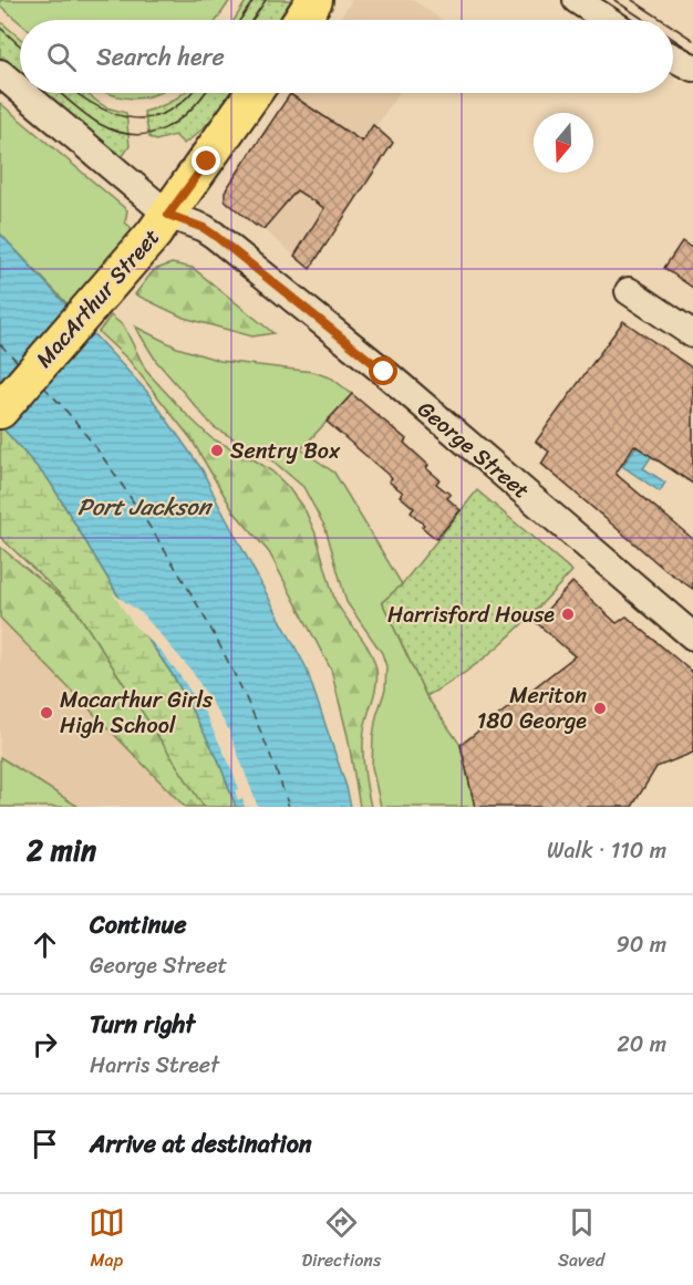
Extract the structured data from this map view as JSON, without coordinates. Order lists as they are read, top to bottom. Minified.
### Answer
{"streets":{"main road":["MacArthur Street"],"street":["George Street"]},"crossings":[["MacArthur Street","George Street"]],"water":["Port Jackson"],"places":["Sentry Box","Harrisford House","Meriton 180 George","Macarthur Girls High School"],"north":"bottom","page":{"search":"Search here","heading":["2 min","Walk · 110 m"],"list":[["Continue","George Street","90 m"],["Turn right","Harris Street","20 m"],"Arrive at destination"],"nav":["Map","Directions","Saved"]}}
